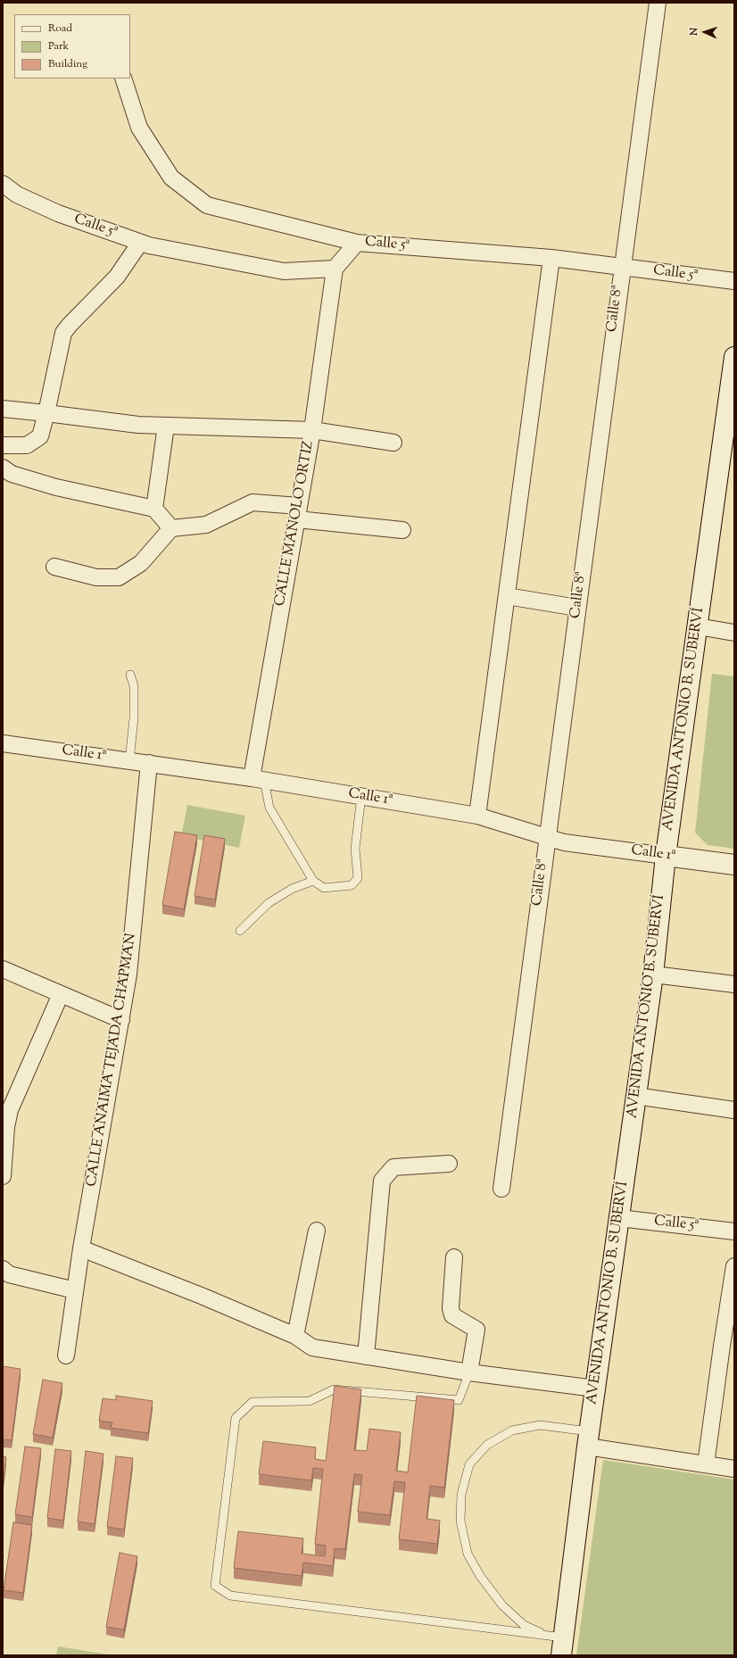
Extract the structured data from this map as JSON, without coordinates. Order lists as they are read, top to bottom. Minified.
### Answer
{"streets":{"main road":["AVENIDA ANTONIO B. SUBERVÍ","Calle 1ª"],"street":["Calle 5ª","Calle 8ª","CALLE MANOLO ORTIZ","CALLE ANAIMA TEJADA CHAPMAN"]},"crossings":[["Calle 5ª","Calle 8ª"],["Calle 5ª","CALLE MANOLO ORTIZ"],["Calle 5ª","AVENIDA ANTONIO B. SUBERVÍ"],["Calle 8ª","Calle 1ª"],["CALLE MANOLO ORTIZ","Calle 1ª"],["AVENIDA ANTONIO B. SUBERVÍ","Calle 1ª"],["Calle 1ª","CALLE ANAIMA TEJADA CHAPMAN"]],"legend":["Road","Park","Building"],"north":"left"}
